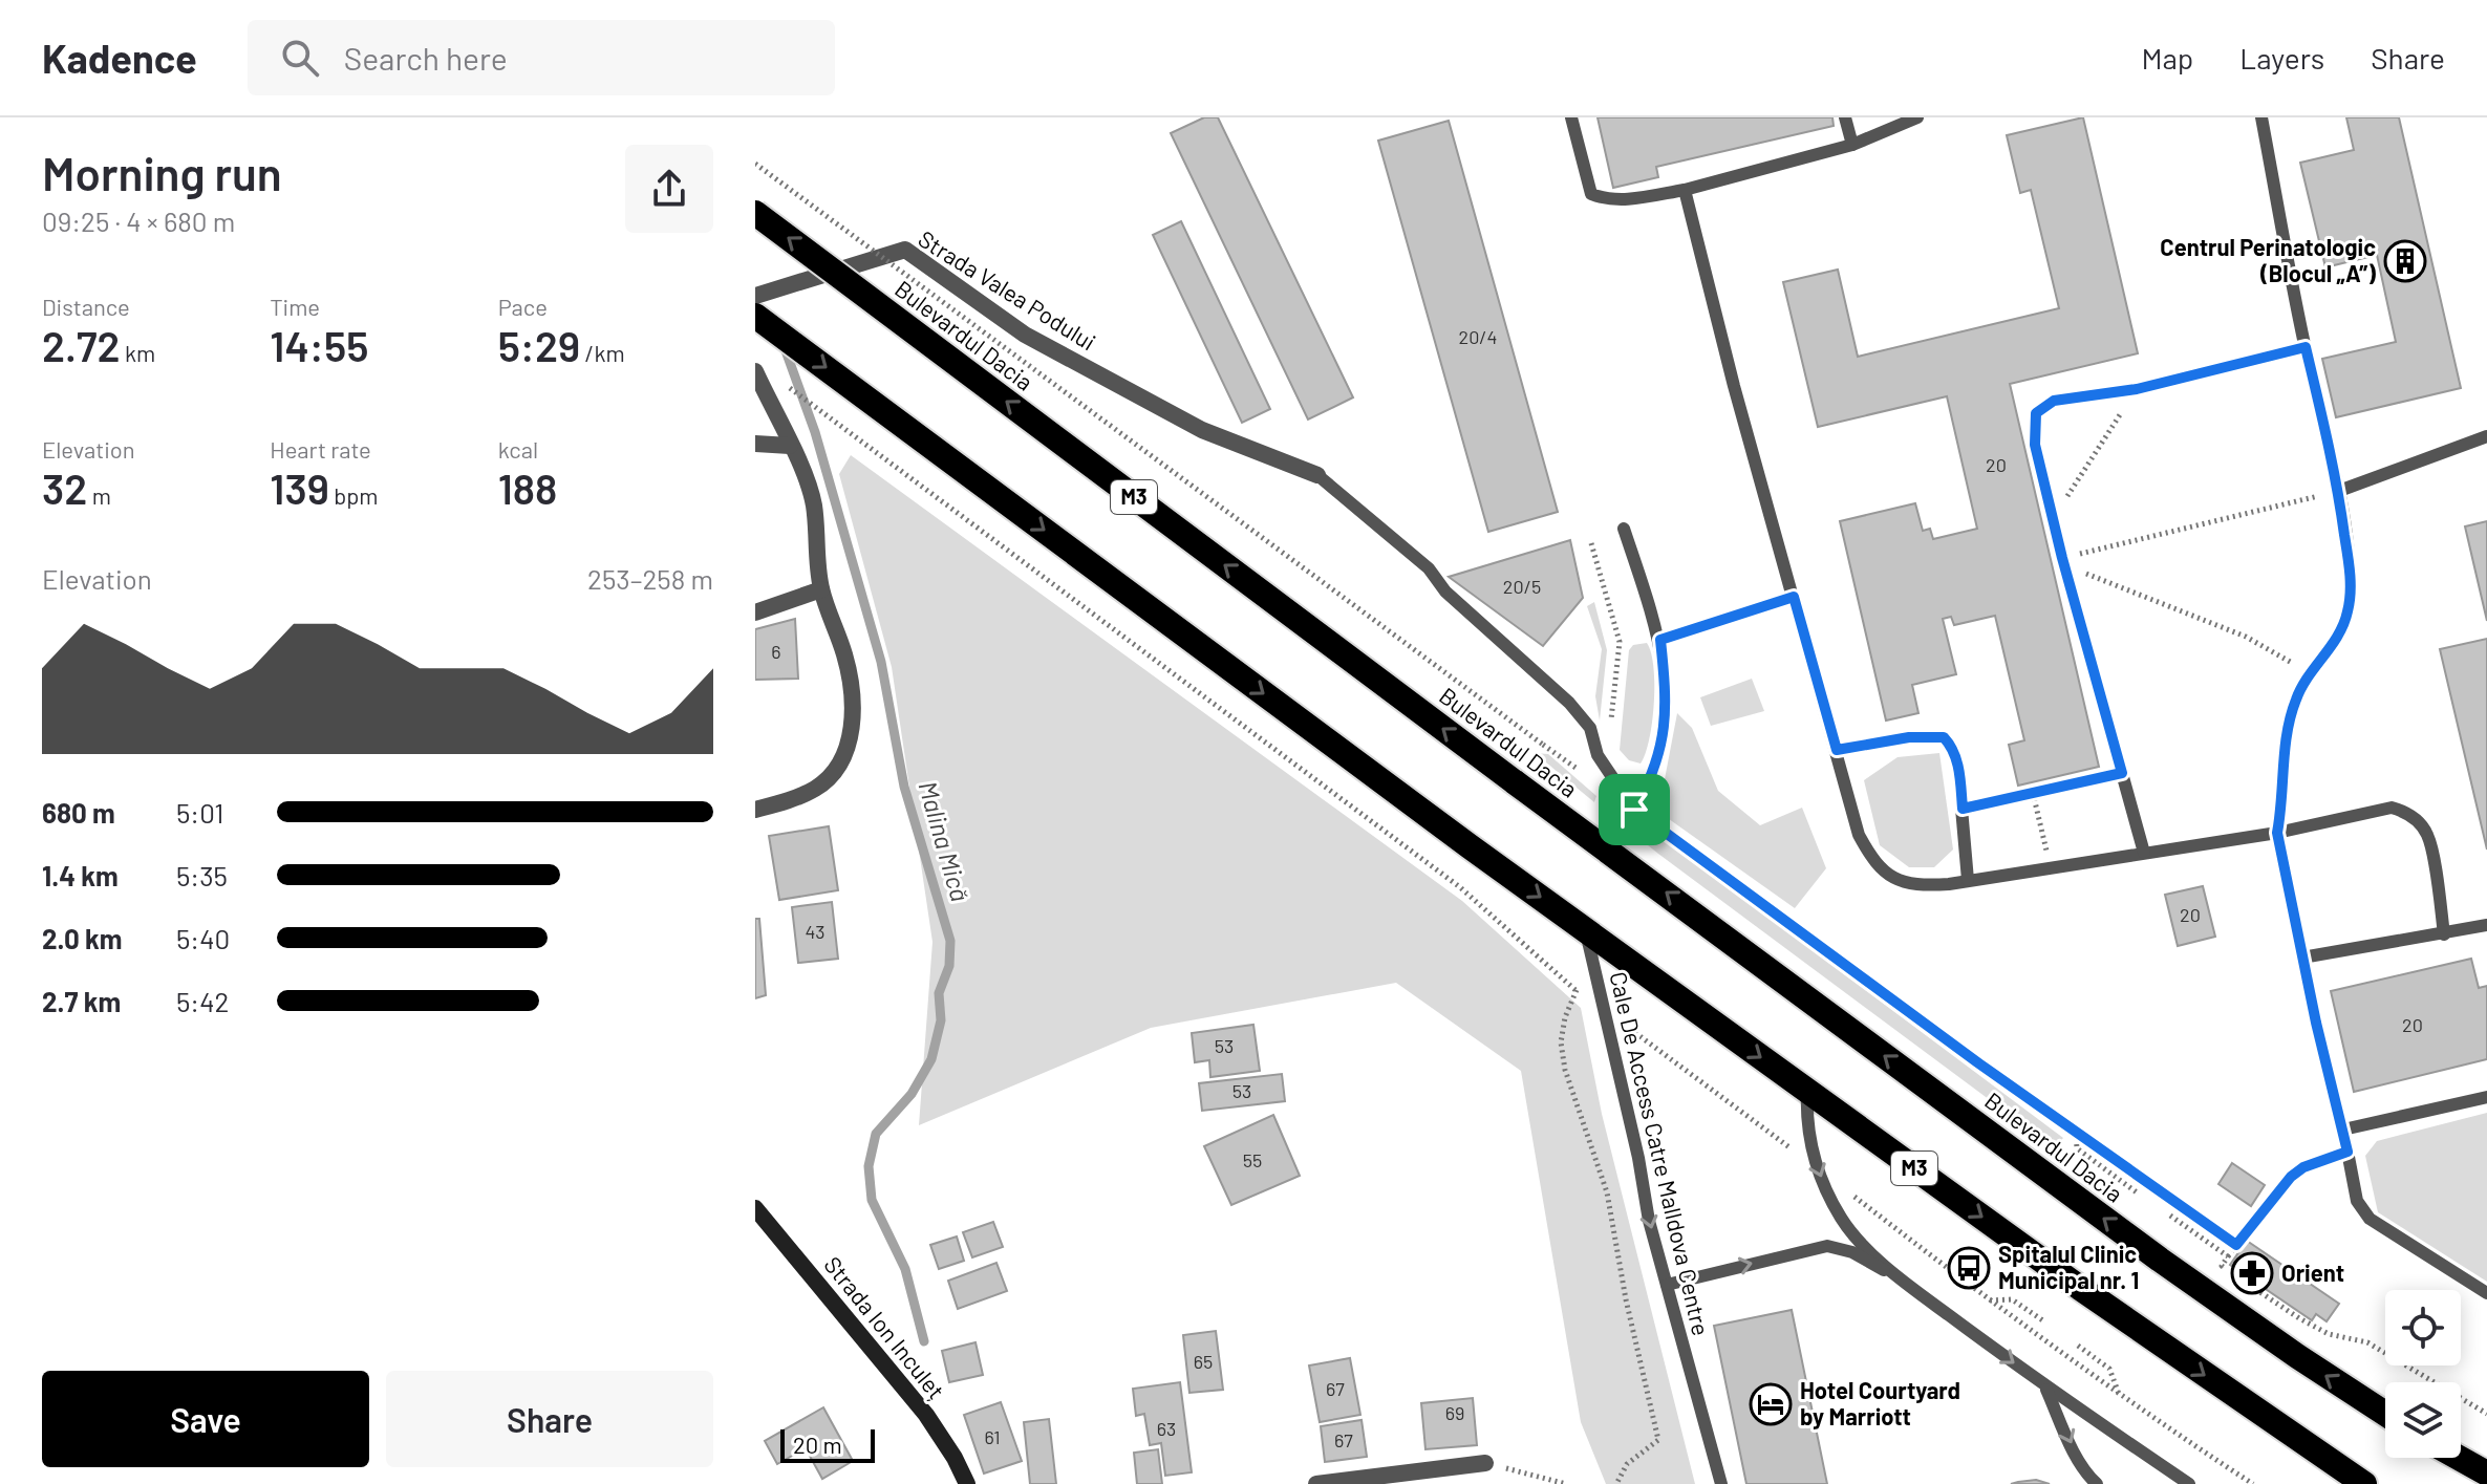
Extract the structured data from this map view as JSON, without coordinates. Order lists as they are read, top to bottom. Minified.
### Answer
{"streets":{"highway":["Bulevardul Dacia","M3"],"main road":["Strada Ion Inculeț"],"street":["Strada Valea Podului"],"lane":["Cale De Access Catre Malldova Centre"]},"crossings":[["M3","Cale De Access Catre Malldova Centre"]],"one_way":["Cale De Access Catre Malldova Centre"],"water":["Malina Mică"],"places":{"building":["Centrul Perinatologic (Blocul „A”)"],"bus stop":["Spitalul Clinic Municipal nr. 1"],"pharmacy":["Orient"],"hotel":["Hotel Courtyard by Marriott"]},"house_numbers":["20/4","20","20/5","6","20","43","20","53","53","55","65","67","69","63","61","67"],"scale_bar":"20 m","page":{"header":"Kadence","search":"Search here","nav":["Map","Layers","Share"],"heading":["Morning run","09:25 · 4 × 680 m"],"stats":[["Distance","2.72 km"],["Time","14:55"],["Pace","5:29 /km"],["Elevation","32 m"],["Heart rate","139 bpm"],["kcal","188"]],"chart":["Elevation","253–258 m"],"list":[{"name":"680 m","note":"5:01"},{"name":"1.4 km","note":"5:35"},{"name":"2.0 km","note":"5:40"},{"name":"2.7 km","note":"5:42"}],"buttons":["Save","Share"],"scale":"20 m"}}
